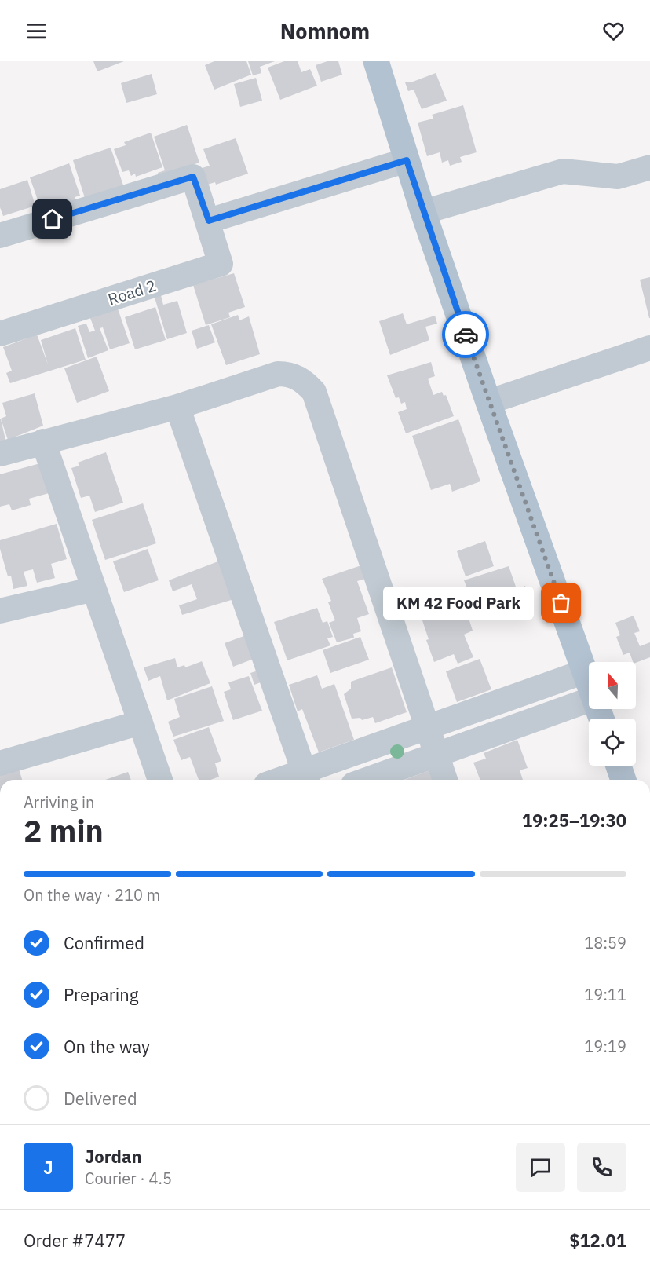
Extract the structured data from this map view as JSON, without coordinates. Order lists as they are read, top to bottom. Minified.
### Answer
{"streets":{"street":["Road 2"]},"places":["KM 42 Food Park"],"north":"top","page":{"header":"Nomnom","bubble":"KM 42 Food Park","heading":["2 min","Arriving in","19:25–19:30"],"panel":["Jordan","Courier · 4.5","Order #7477","$12.01"],"bar":"On the way · 210 m","list":[["Confirmed","18:59"],["Preparing","19:11"],["On the way","19:19"],"Delivered"],"round":"J"}}
